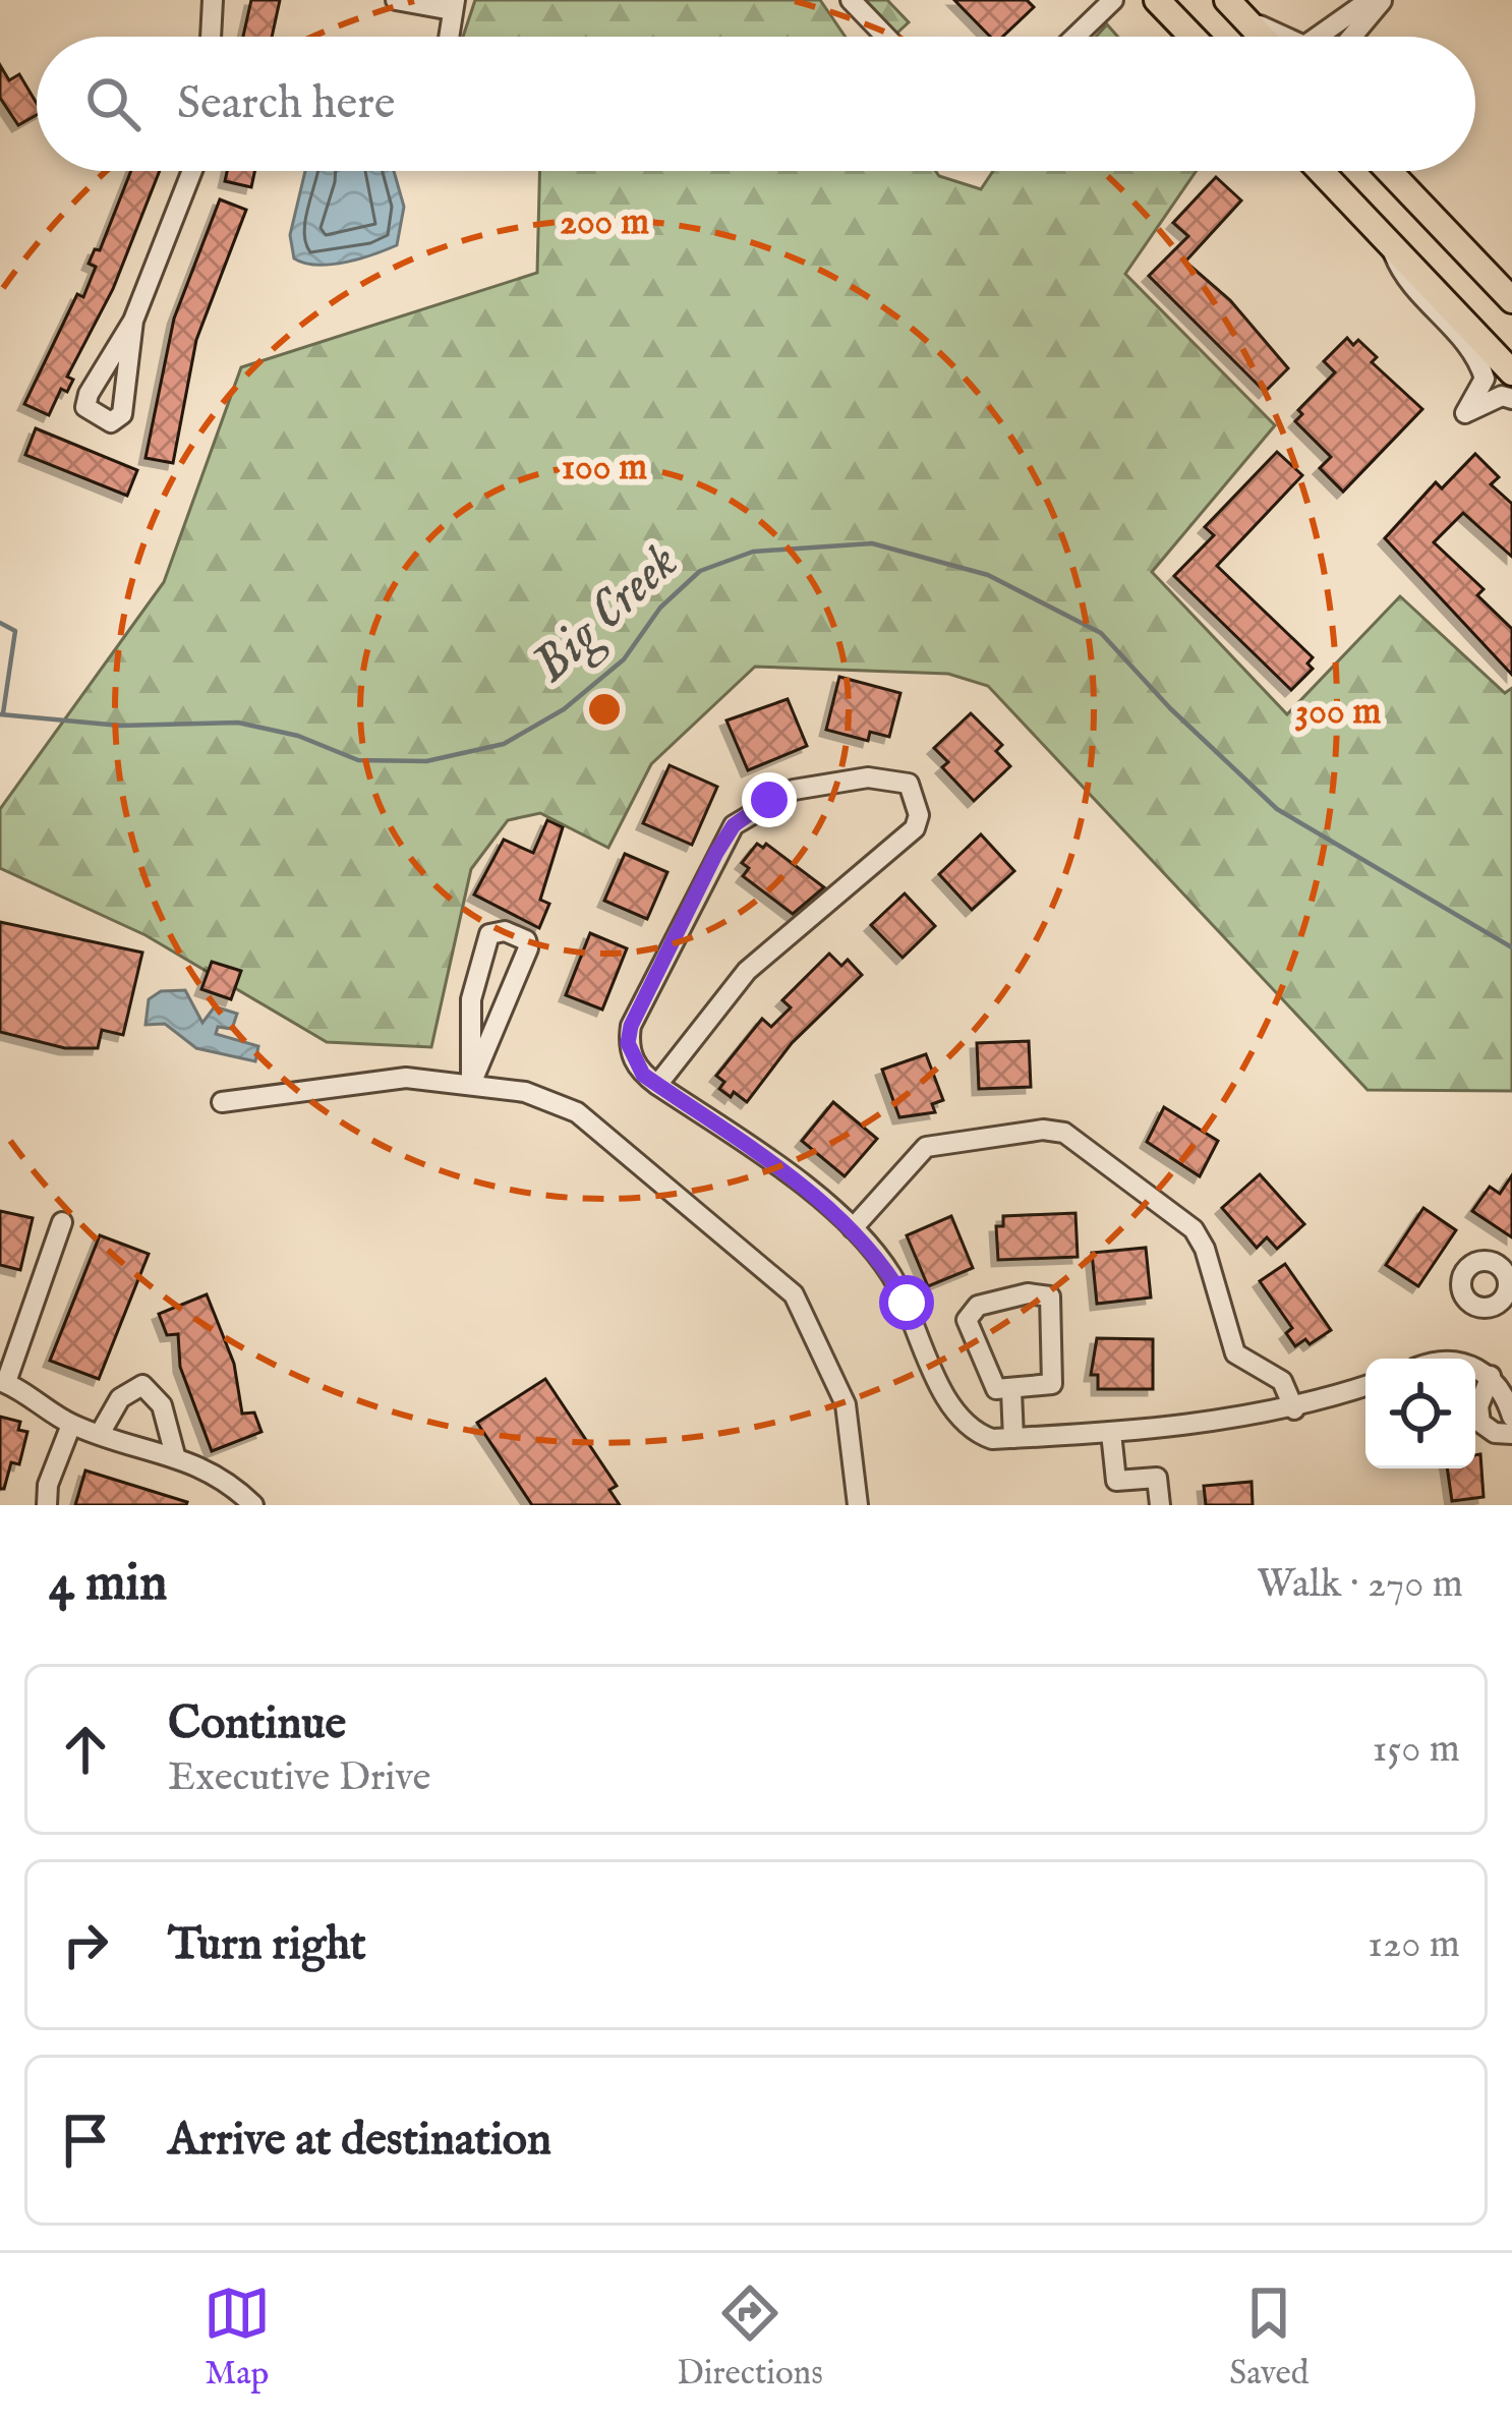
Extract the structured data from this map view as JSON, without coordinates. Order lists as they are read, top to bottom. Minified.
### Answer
{"water":["Big Creek"],"page":{"search":"Search here","heading":["4 min","Walk · 270 m"],"list":[["Continue","Executive Drive","150 m"],["Turn right","120 m"],"Arrive at destination"],"nav":["Map","Directions","Saved"]},"rings":["200 m","100 m","300 m"]}
